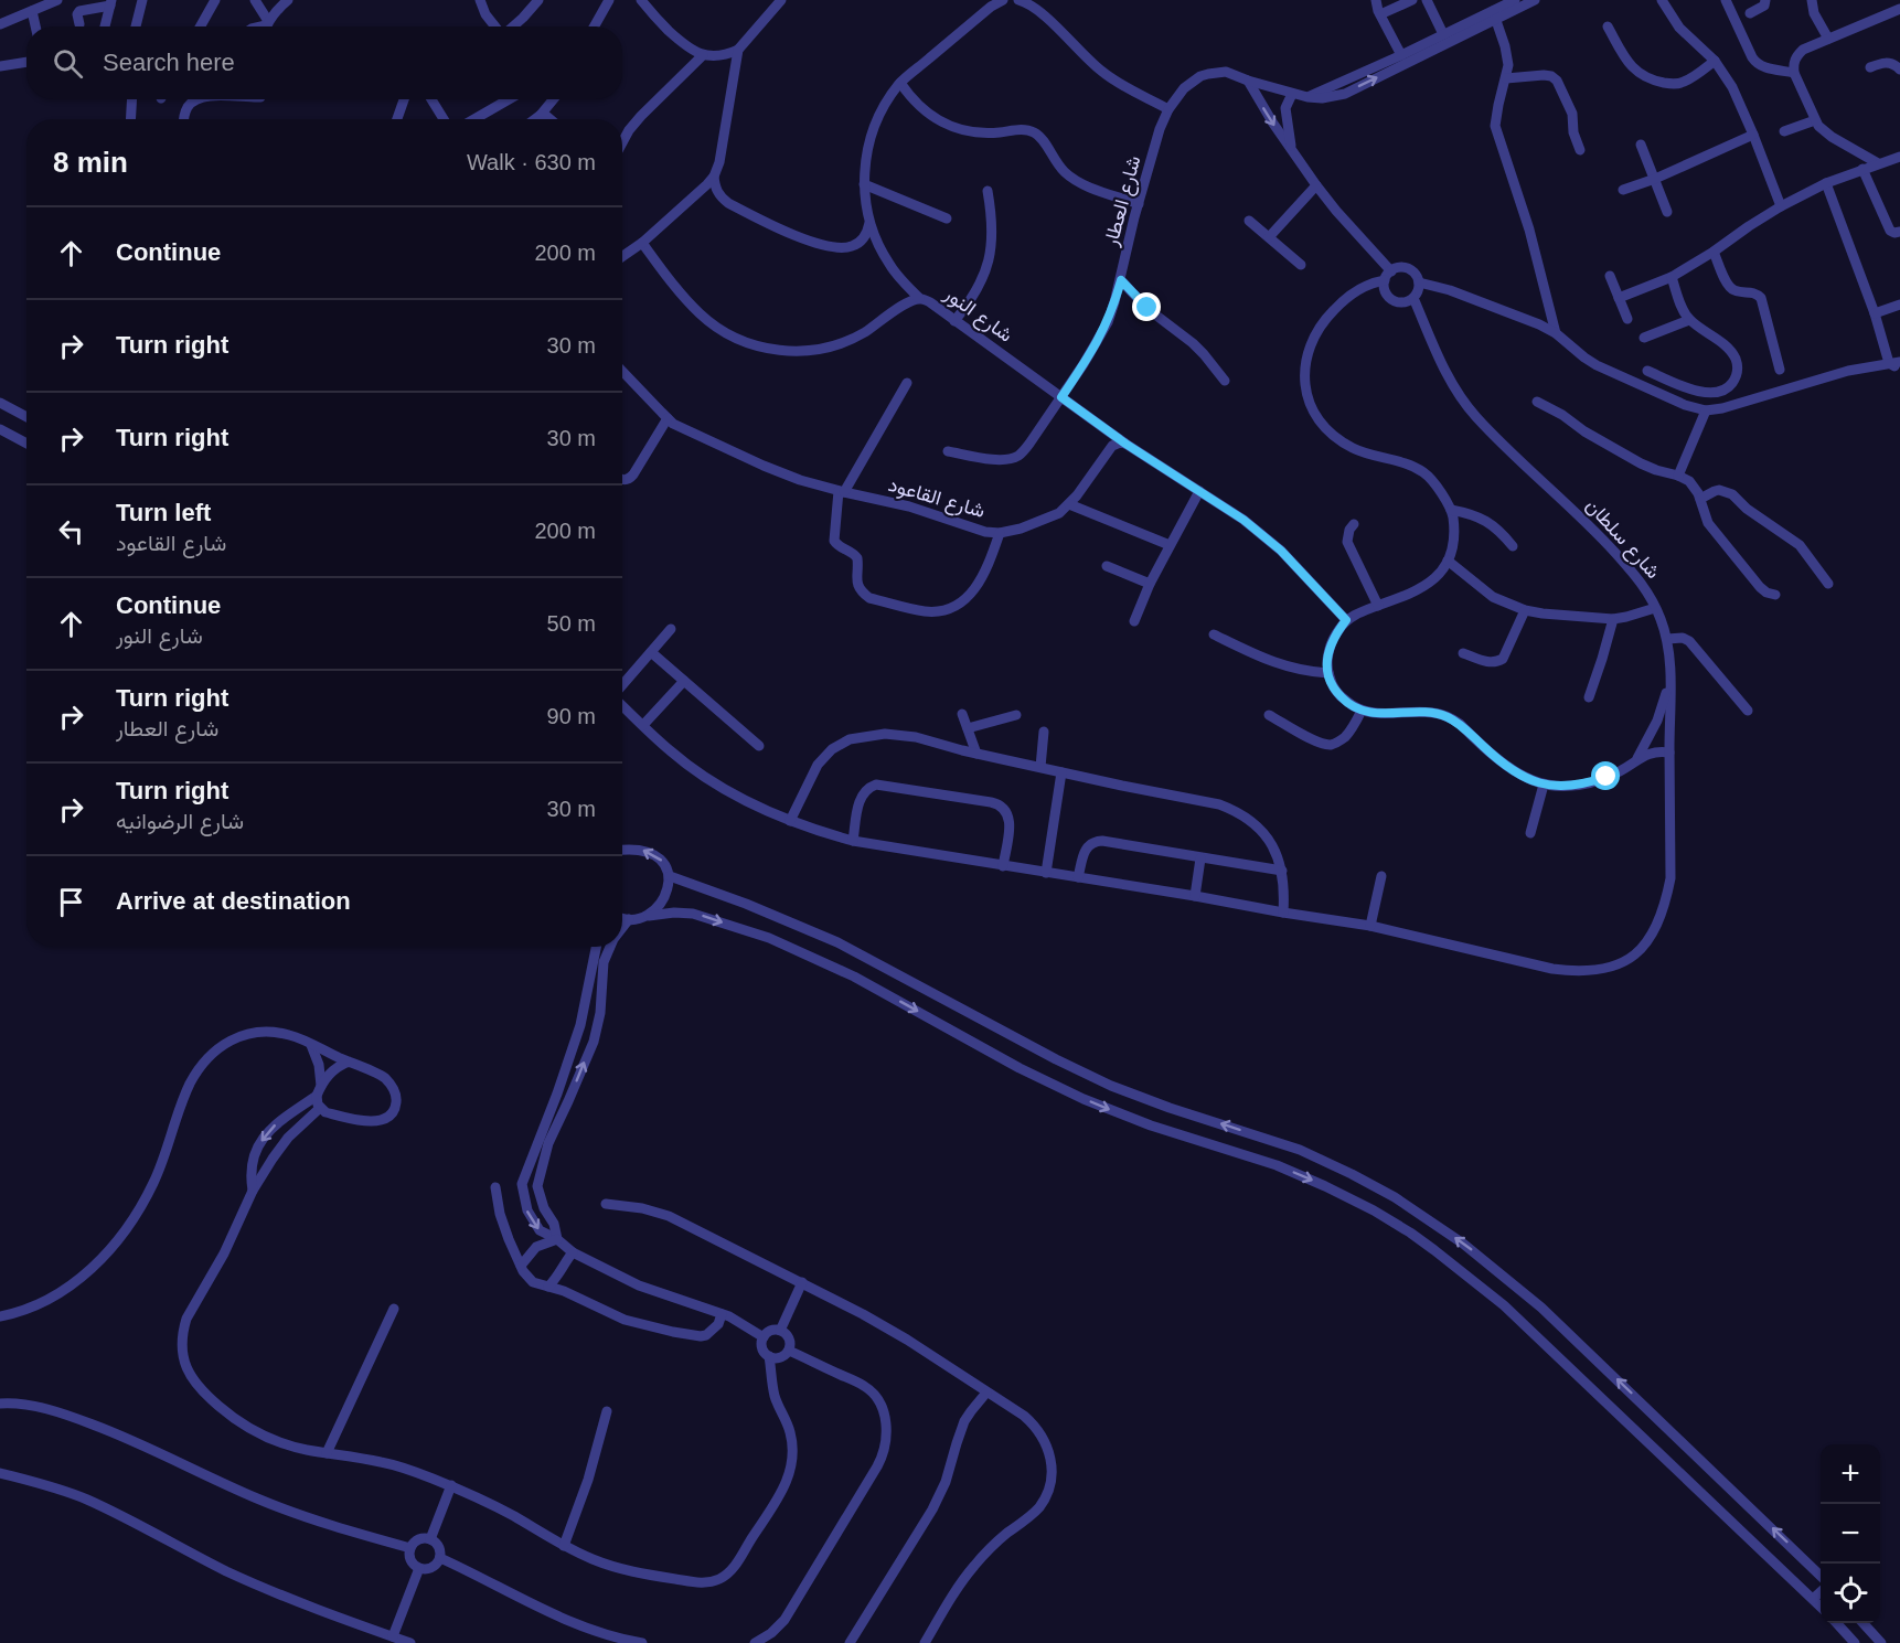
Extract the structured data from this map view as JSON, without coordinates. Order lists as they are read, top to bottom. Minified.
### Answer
{"streets":{"street":["شارع العطار","شارع النور","شارع القاعود","شارع سلطان"]},"crossings":[["شارع العطار","شارع النور"],["شارع النور","شارع القاعود"]],"page":{"search":"Search here","heading":["8 min","Walk · 630 m"],"list":[["Continue","200 m"],["Turn right","30 m"],["Turn right","30 m"],["Turn left","شارع القاعود","200 m"],["Continue","شارع النور","50 m"],["Turn right","شارع العطار","90 m"],["Turn right","شارع الرضوانيه","30 m"],"Arrive at destination"],"map_buttons":["+","−"]}}
